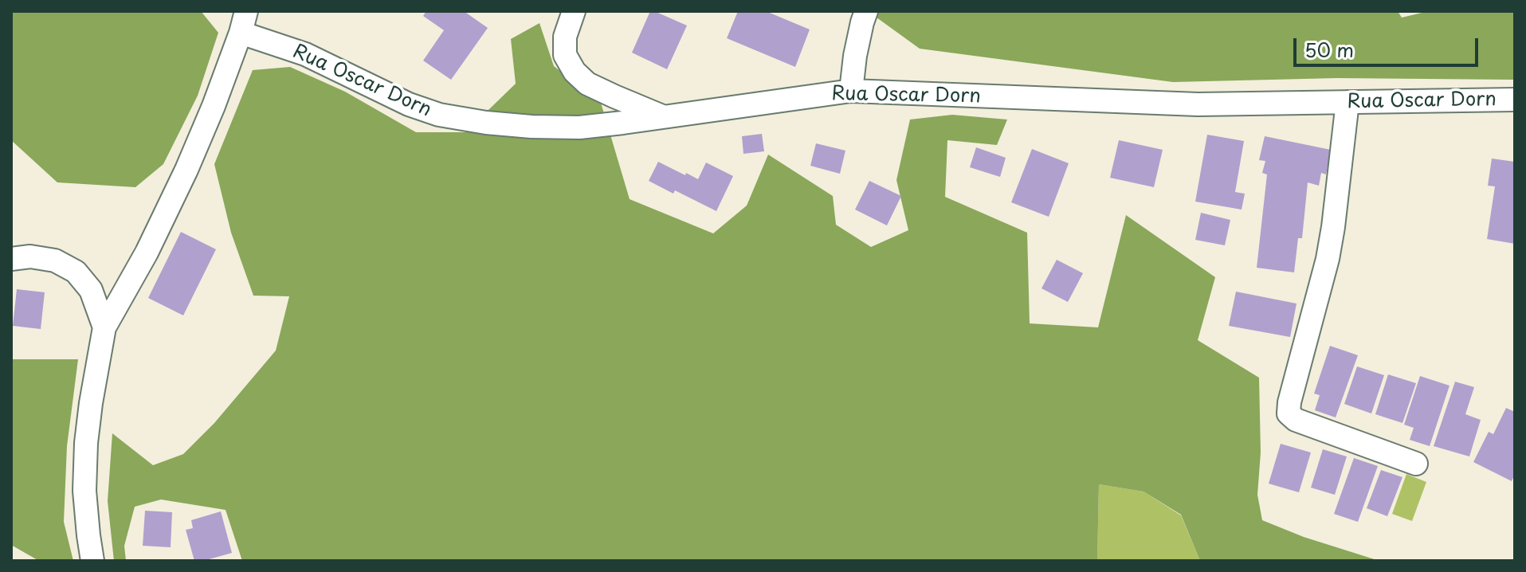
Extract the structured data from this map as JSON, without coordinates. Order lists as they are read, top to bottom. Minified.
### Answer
{"streets":{"street":["Rua Oscar Dorn"]},"scale_bar":"50 m"}
